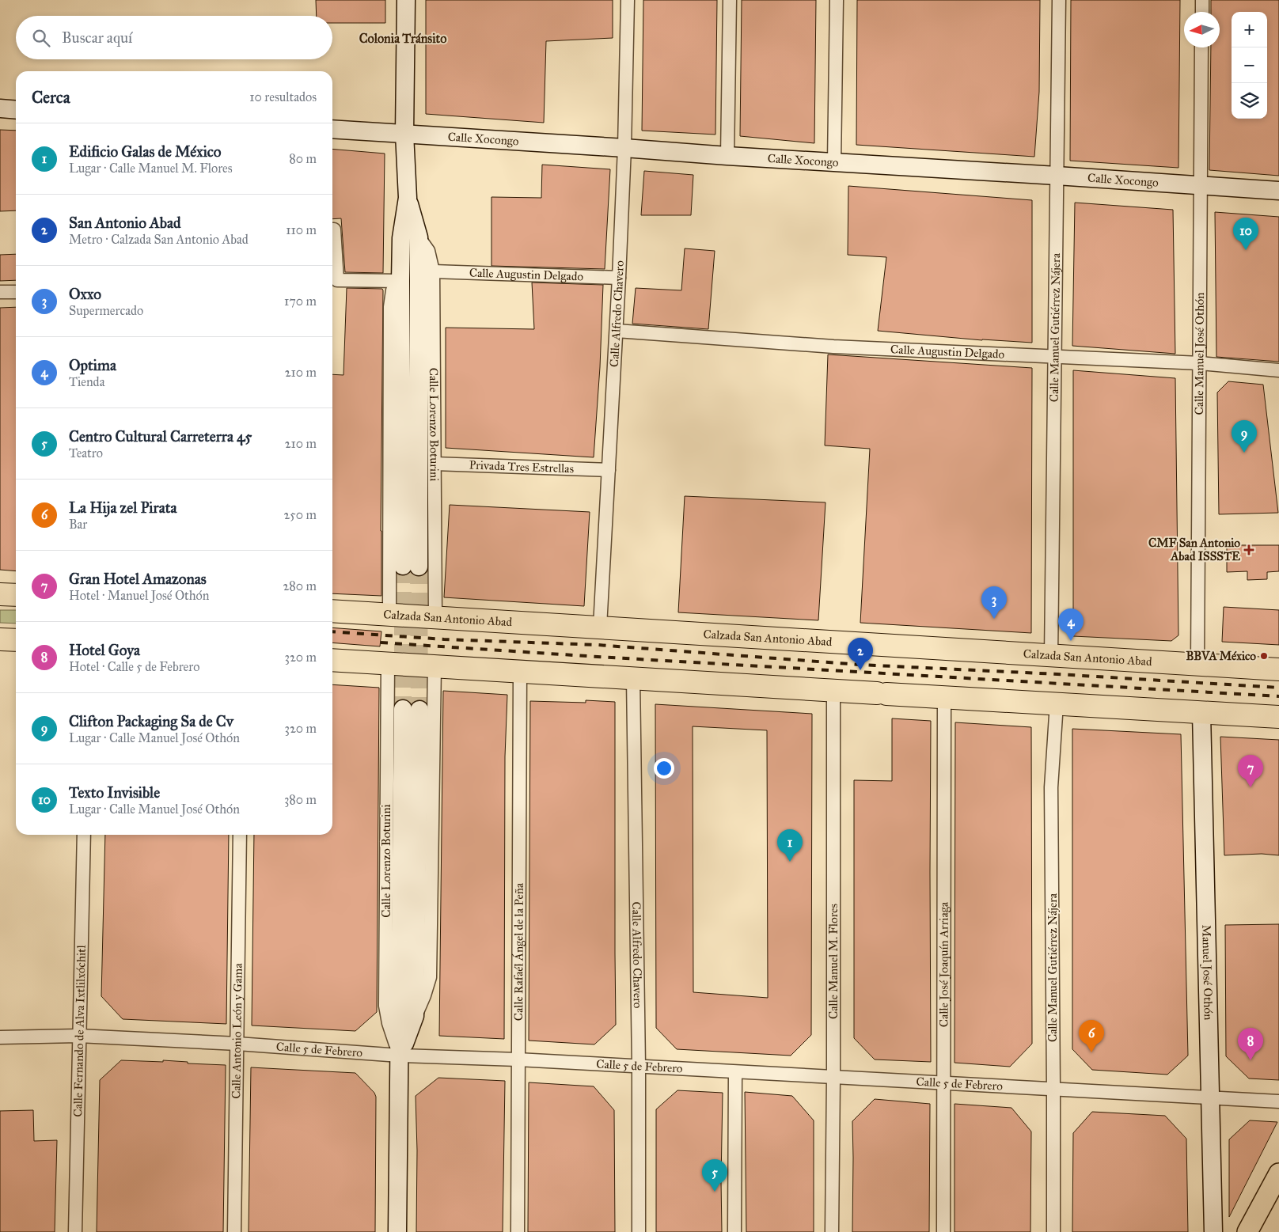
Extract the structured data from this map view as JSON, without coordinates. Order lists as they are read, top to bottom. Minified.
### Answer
{"streets":{"highway":["Calzada San Antonio Abad"],"main road":["Calle Xocongo","Calle Lorenzo Boturini","Manuel José Othón"],"street":["Calle Augustin Delgado","Calle Alfredo Chavero","Calle Manuel Gutiérrez Nájera","Calle Manuel José Othón","Privada Tres Estrellas","Calle Rafaél Ángel de la Peña","Calle Manuel M. Flores","Calle José Joaquín Arriaga","Calle Fernando de Alva Ixtlilxóchitl","Calle Antonio León y Gama","Calle 5 de Febrero"]},"crossings":[["Calle Xocongo","Calle Alfredo Chavero"],["Calle Xocongo","Calle Manuel Gutiérrez Nájera"],["Calle Xocongo","Calle Manuel José Othón"],["Calle Xocongo","Calle Lorenzo Boturini"],["Calle Augustin Delgado","Calle Alfredo Chavero"],["Calle Augustin Delgado","Calle Manuel Gutiérrez Nájera"],["Calle Augustin Delgado","Calle Manuel José Othón"],["Calle Augustin Delgado","Calle Lorenzo Boturini"],["Calle Alfredo Chavero","Privada Tres Estrellas"],["Calle Alfredo Chavero","Calzada San Antonio Abad"],["Calle Alfredo Chavero","Calle 5 de Febrero"],["Calle Manuel Gutiérrez Nájera","Calzada San Antonio Abad"],["Calle Manuel Gutiérrez Nájera","Calle 5 de Febrero"],["Calle Manuel José Othón","Calzada San Antonio Abad"],["Calle Lorenzo Boturini","Privada Tres Estrellas"],["Calle Lorenzo Boturini","Calzada San Antonio Abad"],["Calle Lorenzo Boturini","Calle 5 de Febrero"],["Calle Rafaél Ángel de la Peña","Calle 5 de Febrero"],["Calle Manuel M. Flores","Calle 5 de Febrero"],["Calle José Joaquín Arriaga","Calle 5 de Febrero"],["Manuel José Othón","Calle 5 de Febrero"],["Calle Fernando de Alva Ixtlilxóchitl","Calle 5 de Febrero"],["Calle Antonio León y Gama","Calle 5 de Febrero"]],"districts":["Colonia Tránsito"],"places":{"health":["CMF San Antonio Abad ISSSTE"],"other":["BBVA México"]},"north":"left","page":{"map_buttons":["+","−"],"search":"Buscar aquí","heading":["Cerca","10 resultados"],"list":[{"mark":"1","name":"Edificio Galas de México","note":"Lugar · Calle Manuel M. Flores","value":"80 m"},{"mark":"2","name":"San Antonio Abad","note":"Metro · Calzada San Antonio Abad","value":"110 m"},{"mark":"3","name":"Oxxo","note":"Supermercado","value":"170 m"},{"mark":"4","name":"Optima","note":"Tienda","value":"210 m"},{"mark":"5","name":"Centro Cultural Carreterra 45","note":"Teatro","value":"210 m"},{"mark":"6","name":"La Hija zel Pirata","note":"Bar","value":"250 m"},{"mark":"7","name":"Gran Hotel Amazonas","note":"Hotel · Manuel José Othón","value":"280 m"},{"mark":"8","name":"Hotel Goya","note":"Hotel · Calle 5 de Febrero","value":"320 m"},{"mark":"9","name":"Clifton Packaging Sa de Cv","note":"Lugar · Calle Manuel José Othón","value":"320 m"},{"mark":"10","name":"Texto Invisible","note":"Lugar · Calle Manuel José Othón","value":"380 m"}],"pins":["10","9","3","4","2","7","1","6","8","5"]}}
